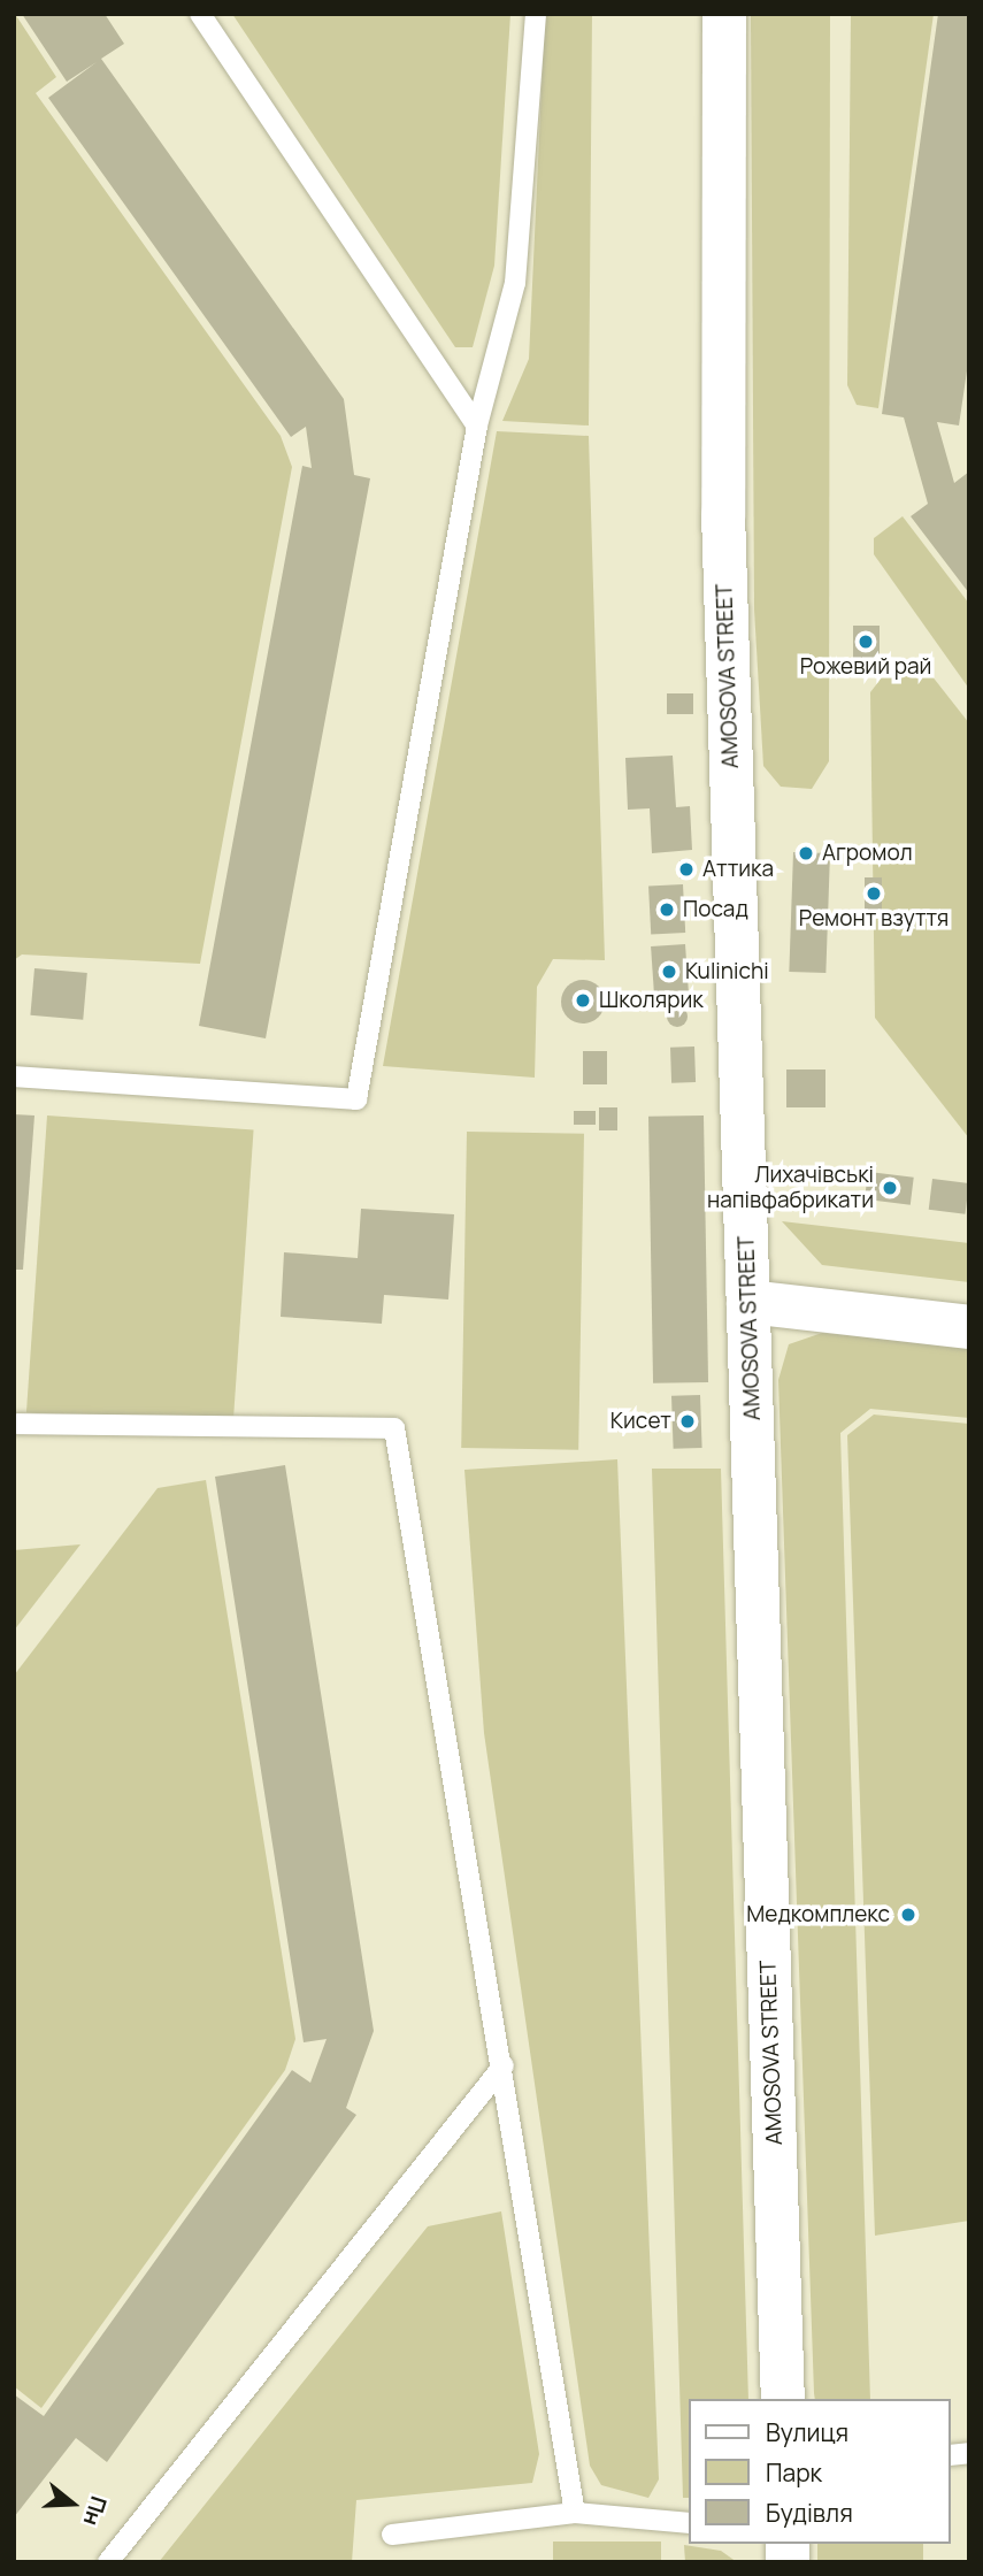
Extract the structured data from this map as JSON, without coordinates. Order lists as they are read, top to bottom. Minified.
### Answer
{"streets":{"street":["AMOSOVA STREET"]},"places":["Рожевий рай","Агромол","Аттика","Ремонт взуття","Посад","Kulinichi","Школярик","Лихачівські напівфабрикати","Кисет","Медкомплекс"],"legend":["Вулиця","Парк","Будівля"],"north":"right"}
